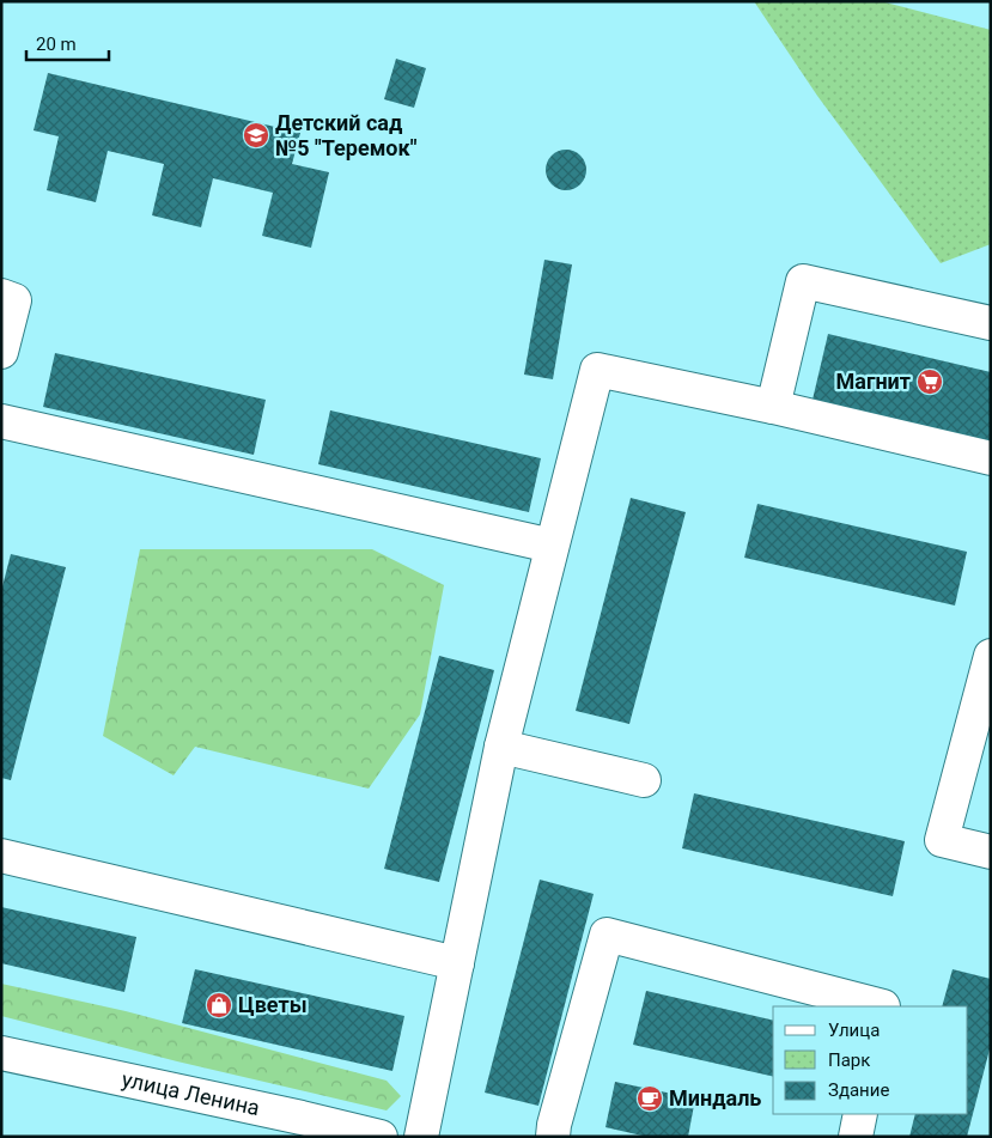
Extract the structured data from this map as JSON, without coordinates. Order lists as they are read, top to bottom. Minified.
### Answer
{"streets":{"street":["улица Ленина"]},"places":{"school or university":["Детский сад №5 \"Теремок\""],"supermarket":["Магнит"],"shop":["Цветы"],"cafe":["Миндаль"]},"legend":["Улица","Парк","Здание"],"scale_bar":"20 m"}
